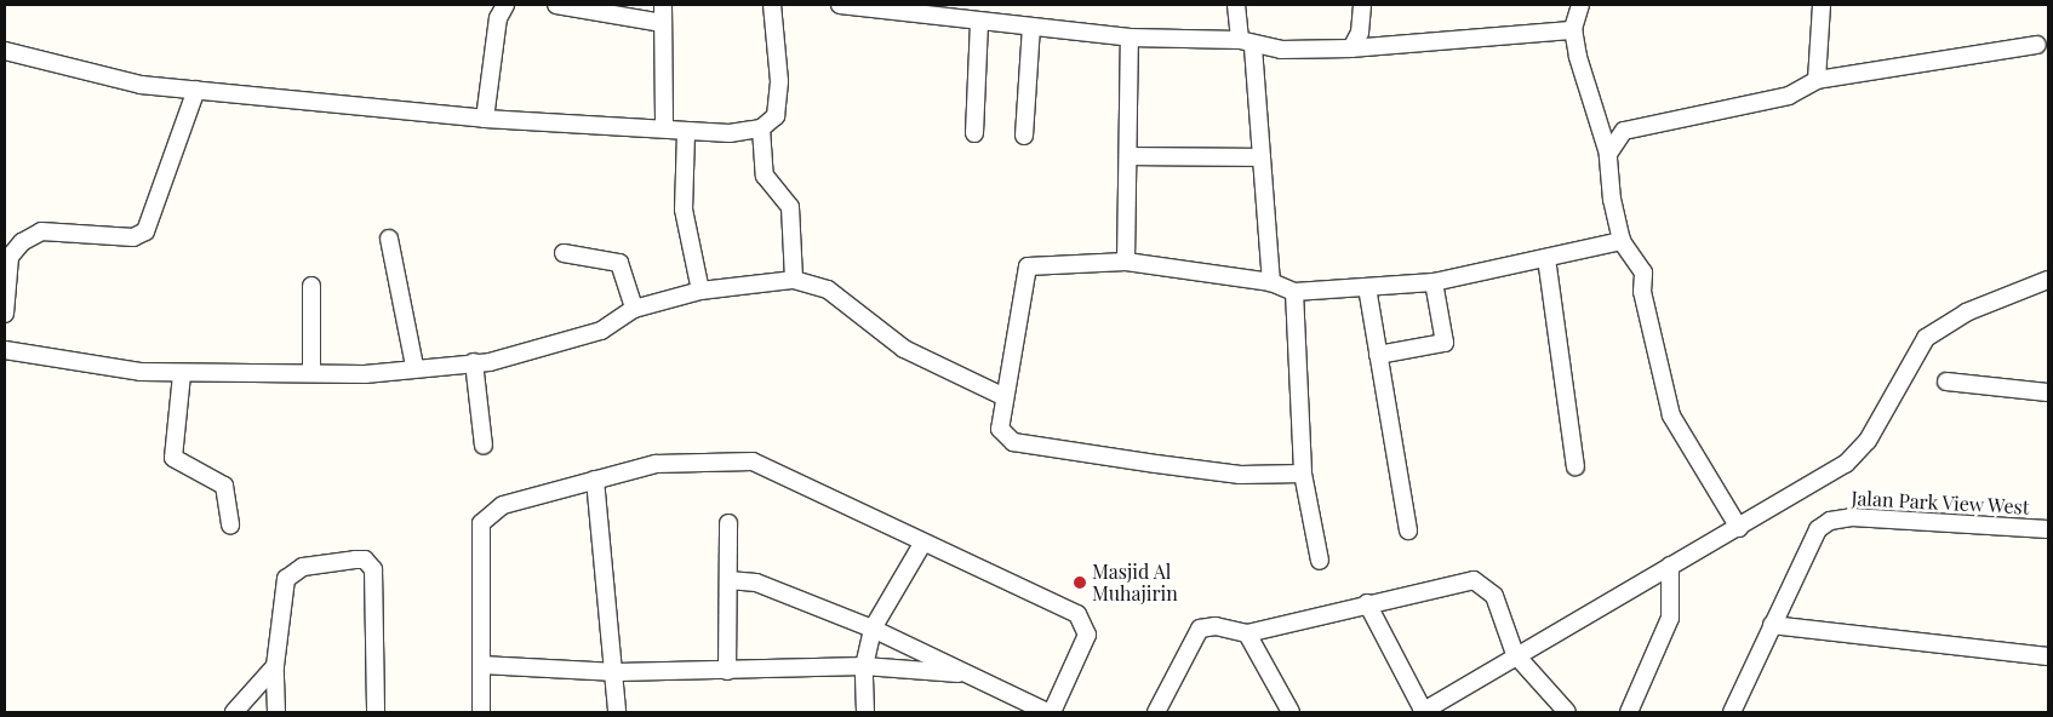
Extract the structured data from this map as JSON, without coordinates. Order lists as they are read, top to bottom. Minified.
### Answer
{"streets":{"street":["Jalan Park View West"]},"places":["Masjid Al Muhajirin"]}
